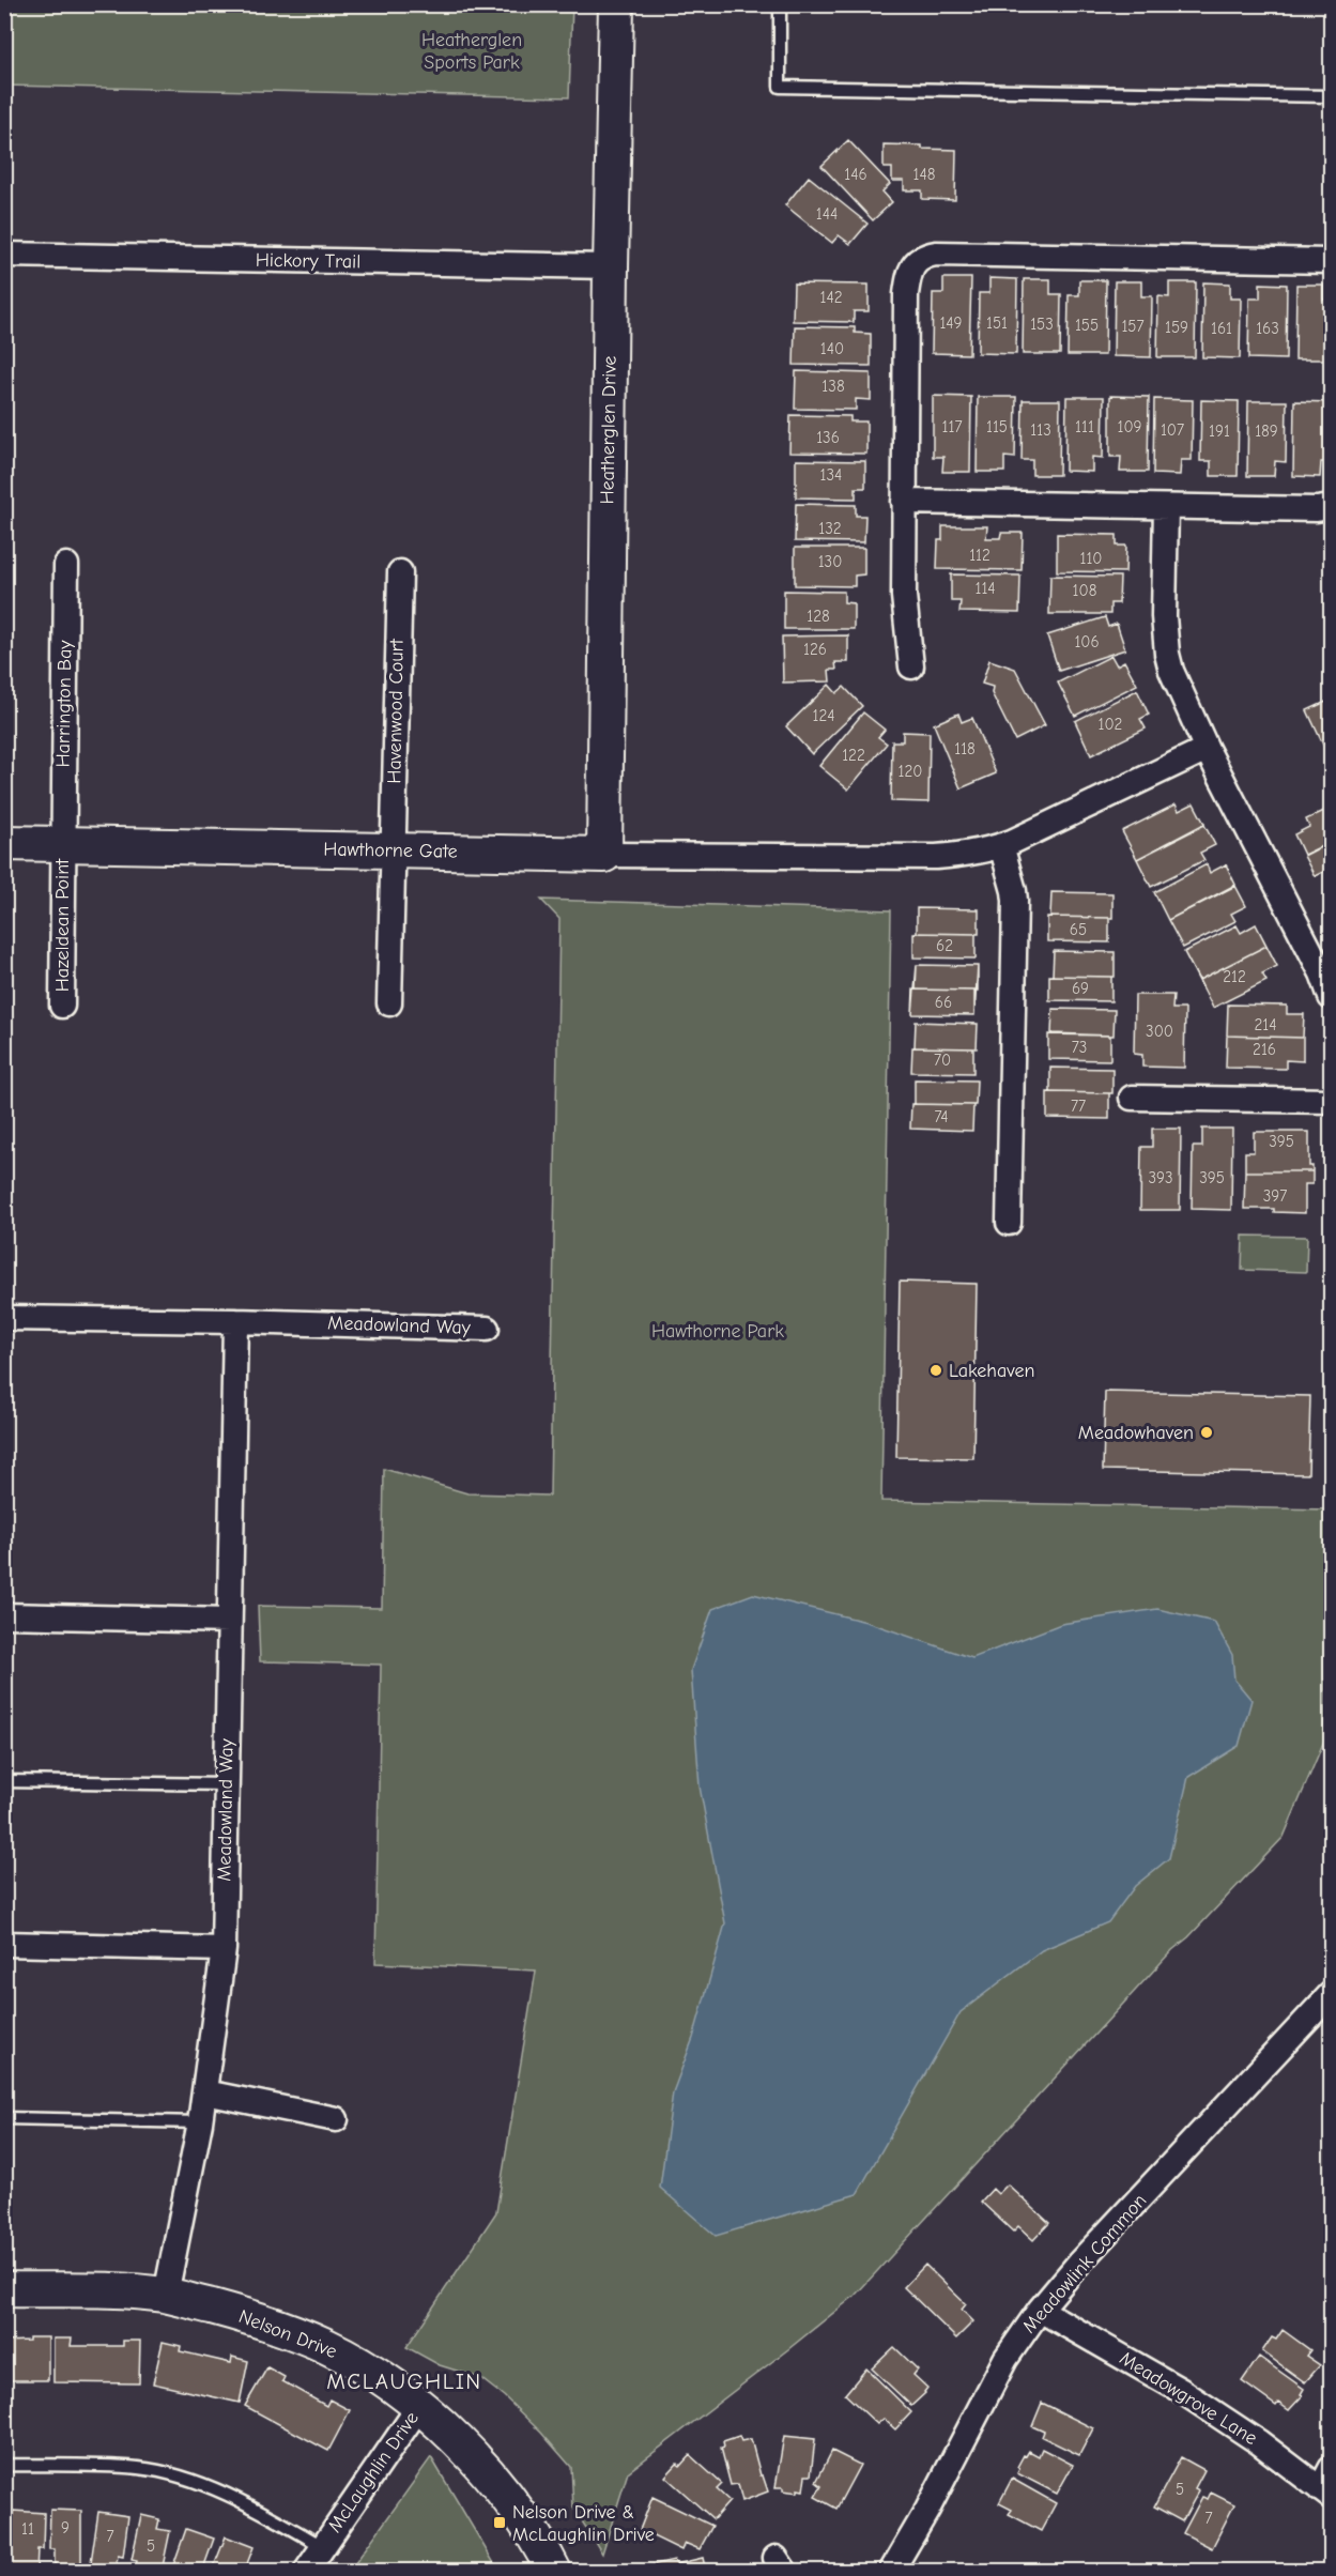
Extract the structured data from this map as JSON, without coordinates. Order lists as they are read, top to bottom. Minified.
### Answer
{"streets":{"street":["Hickory Trail","Heatherglen Drive","Harrington Bay","Havenwood Court","Hawthorne Gate","Hazeldean Point","Meadowland Way","Meadowlink Common","Nelson Drive","Meadowgrove Lane","McLaughlin Drive"]},"crossings":[["Hickory Trail","Heatherglen Drive"],["Heatherglen Drive","Hawthorne Gate"],["Harrington Bay","Hawthorne Gate"],["Harrington Bay","Hazeldean Point"],["Havenwood Court","Hawthorne Gate"],["Hawthorne Gate","Hazeldean Point"],["Meadowland Way","Nelson Drive"],["Meadowlink Common","Meadowgrove Lane"],["Nelson Drive","McLaughlin Drive"]],"districts":["MCLAUGHLIN"],"parks":["Heatherglen Sports Park","Hawthorne Park"],"places":{"other":["Lakehaven","Meadowhaven"],"transit":["Nelson Drive & McLaughlin Drive"]},"house_numbers":["146","148","144","142","149","151","153","155","157","159","161","163","140","138","117","115","111","109","113","107","191","189","136","134","132","112","110","130","114","108","128","106","126","124","102","118","122","120","65","62","212","69","66","214","300","73","216","70","77","74","395","393","395","397","5","7","9","11","7","5"]}
